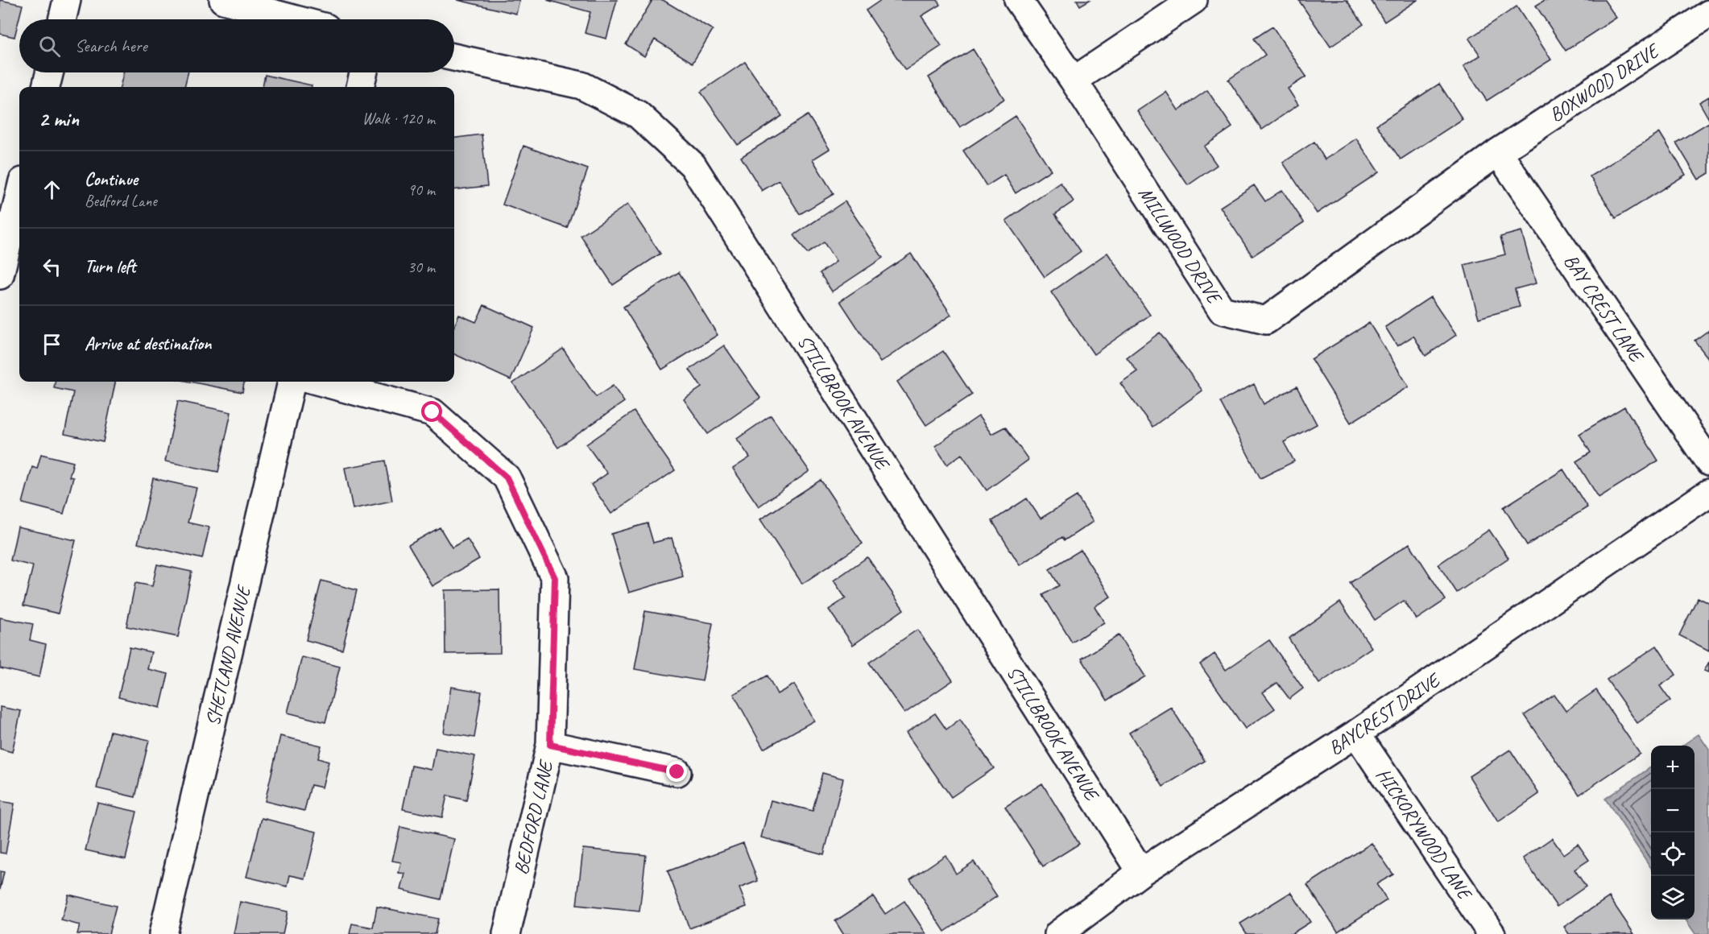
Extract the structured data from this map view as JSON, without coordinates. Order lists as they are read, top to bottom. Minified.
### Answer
{"streets":{"street":["BOXWOOD DRIVE","MILLWOOD DRIVE","BAY CREST LANE","STILLBROOK AVENUE","SHETLAND AVENUE","BAYCREST DRIVE","BEDFORD LANE","HICKORYWOOD LANE"]},"crossings":[["BOXWOOD DRIVE","MILLWOOD DRIVE"],["BOXWOOD DRIVE","BAY CREST LANE"],["MILLWOOD DRIVE","BAY CREST LANE"],["STILLBROOK AVENUE","BAYCREST DRIVE"],["BAYCREST DRIVE","HICKORYWOOD LANE"]],"page":{"search":"Search here","heading":["2 min","Walk · 120 m"],"list":[["Continue","Bedford Lane","90 m"],["Turn left","30 m"],"Arrive at destination"],"map_buttons":["+","−"]}}
